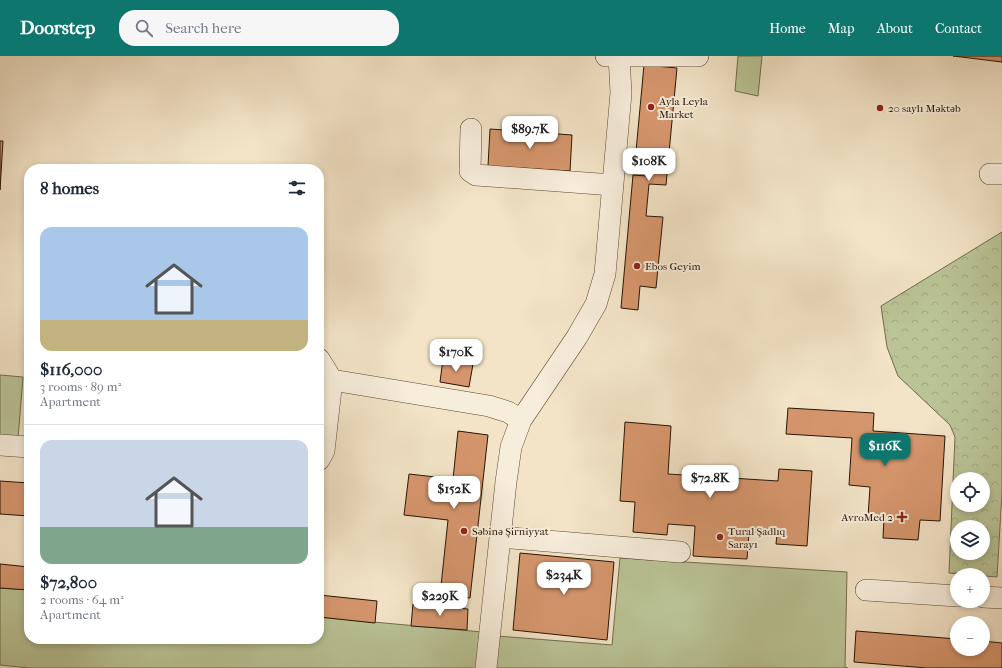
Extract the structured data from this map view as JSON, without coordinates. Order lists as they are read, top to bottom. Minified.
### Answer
{"places":{"other":["Ayla Leyla Market","20 saylı Məktəb","Ebos Geyim","Səbinə Şirniyyat","Tural Şadlıq Sarayı"],"health":["AvroMed 2"]},"page":{"header":"Doorstep","search":"Search here","nav":["Home","Map","About","Contact"],"price":["$89.7K","$108K","$170K","$116K","$72.8K","$152K","$234K","$229K"],"heading":"8 homes","list":[{"name":"$116,000","note":"3 rooms · 89 m² · Apartment"},{"name":"$72,800","note":"2 rooms · 64 m² · Apartment"}],"map_buttons":["+","−"]}}
